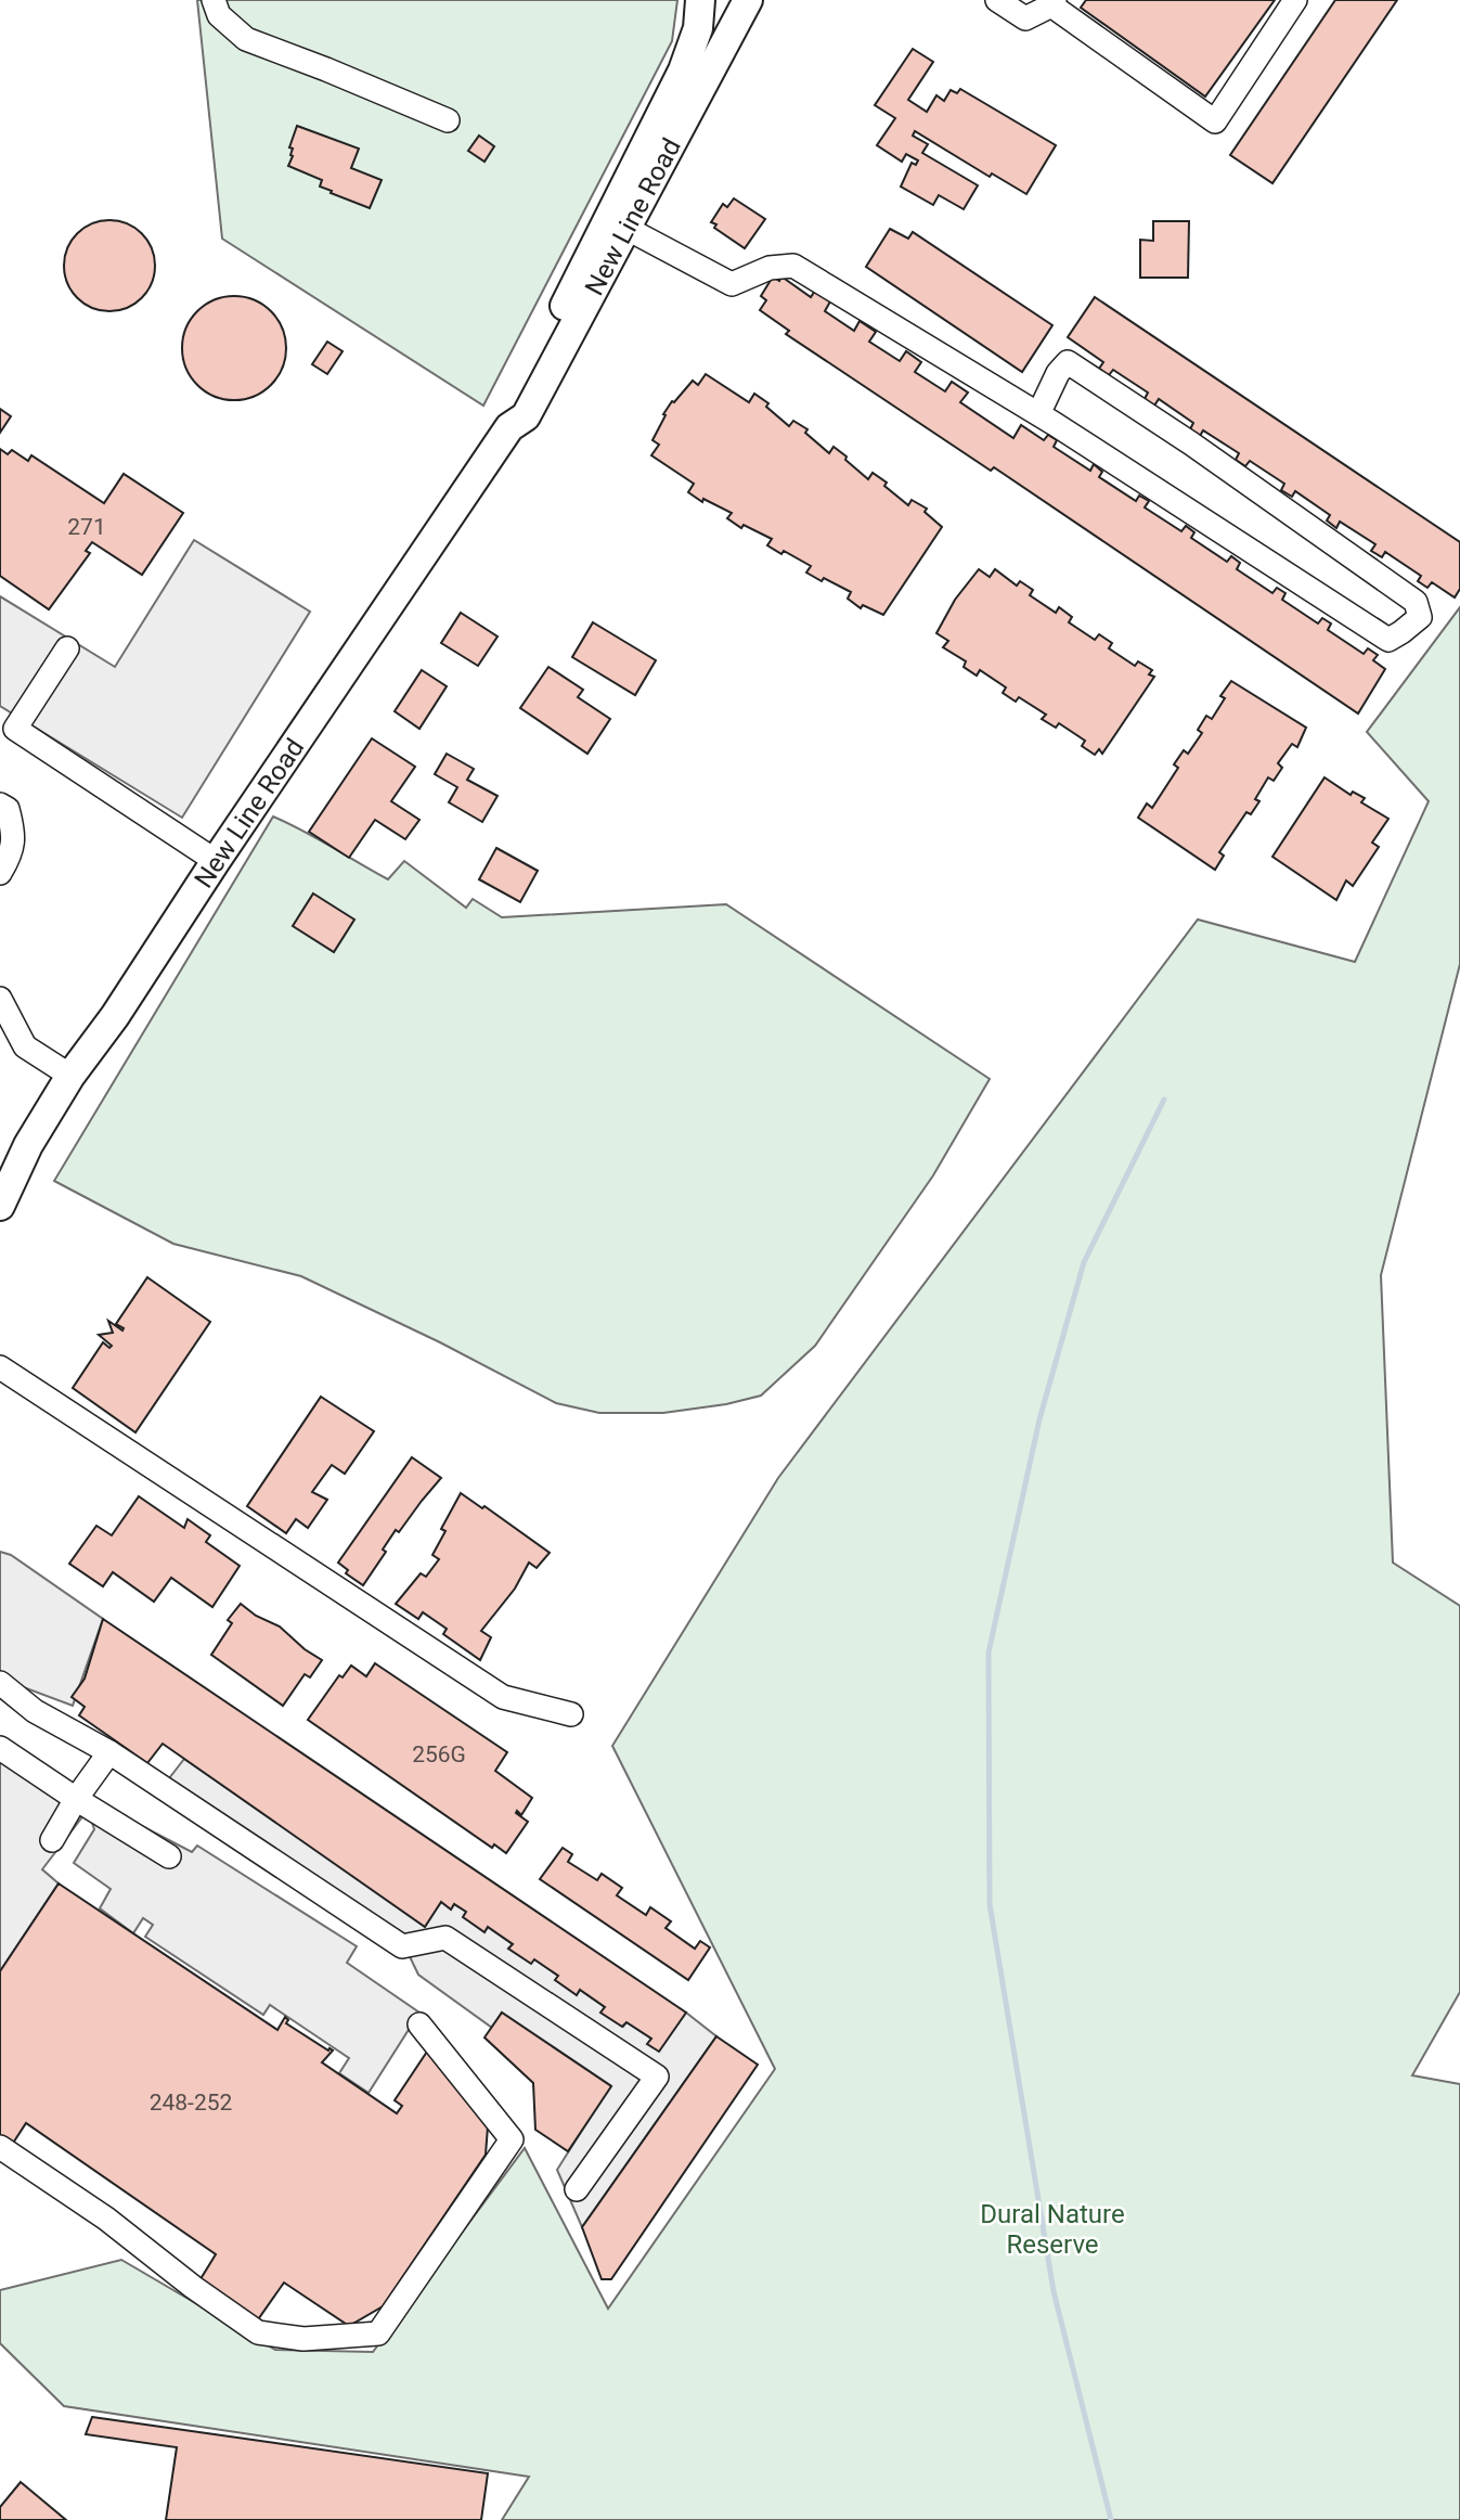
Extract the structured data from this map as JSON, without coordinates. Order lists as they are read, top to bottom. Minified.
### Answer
{"streets":{"main road":["New Line Road"]},"parks":["Dural Nature Reserve"],"house_numbers":["271","256G","248-252"]}
